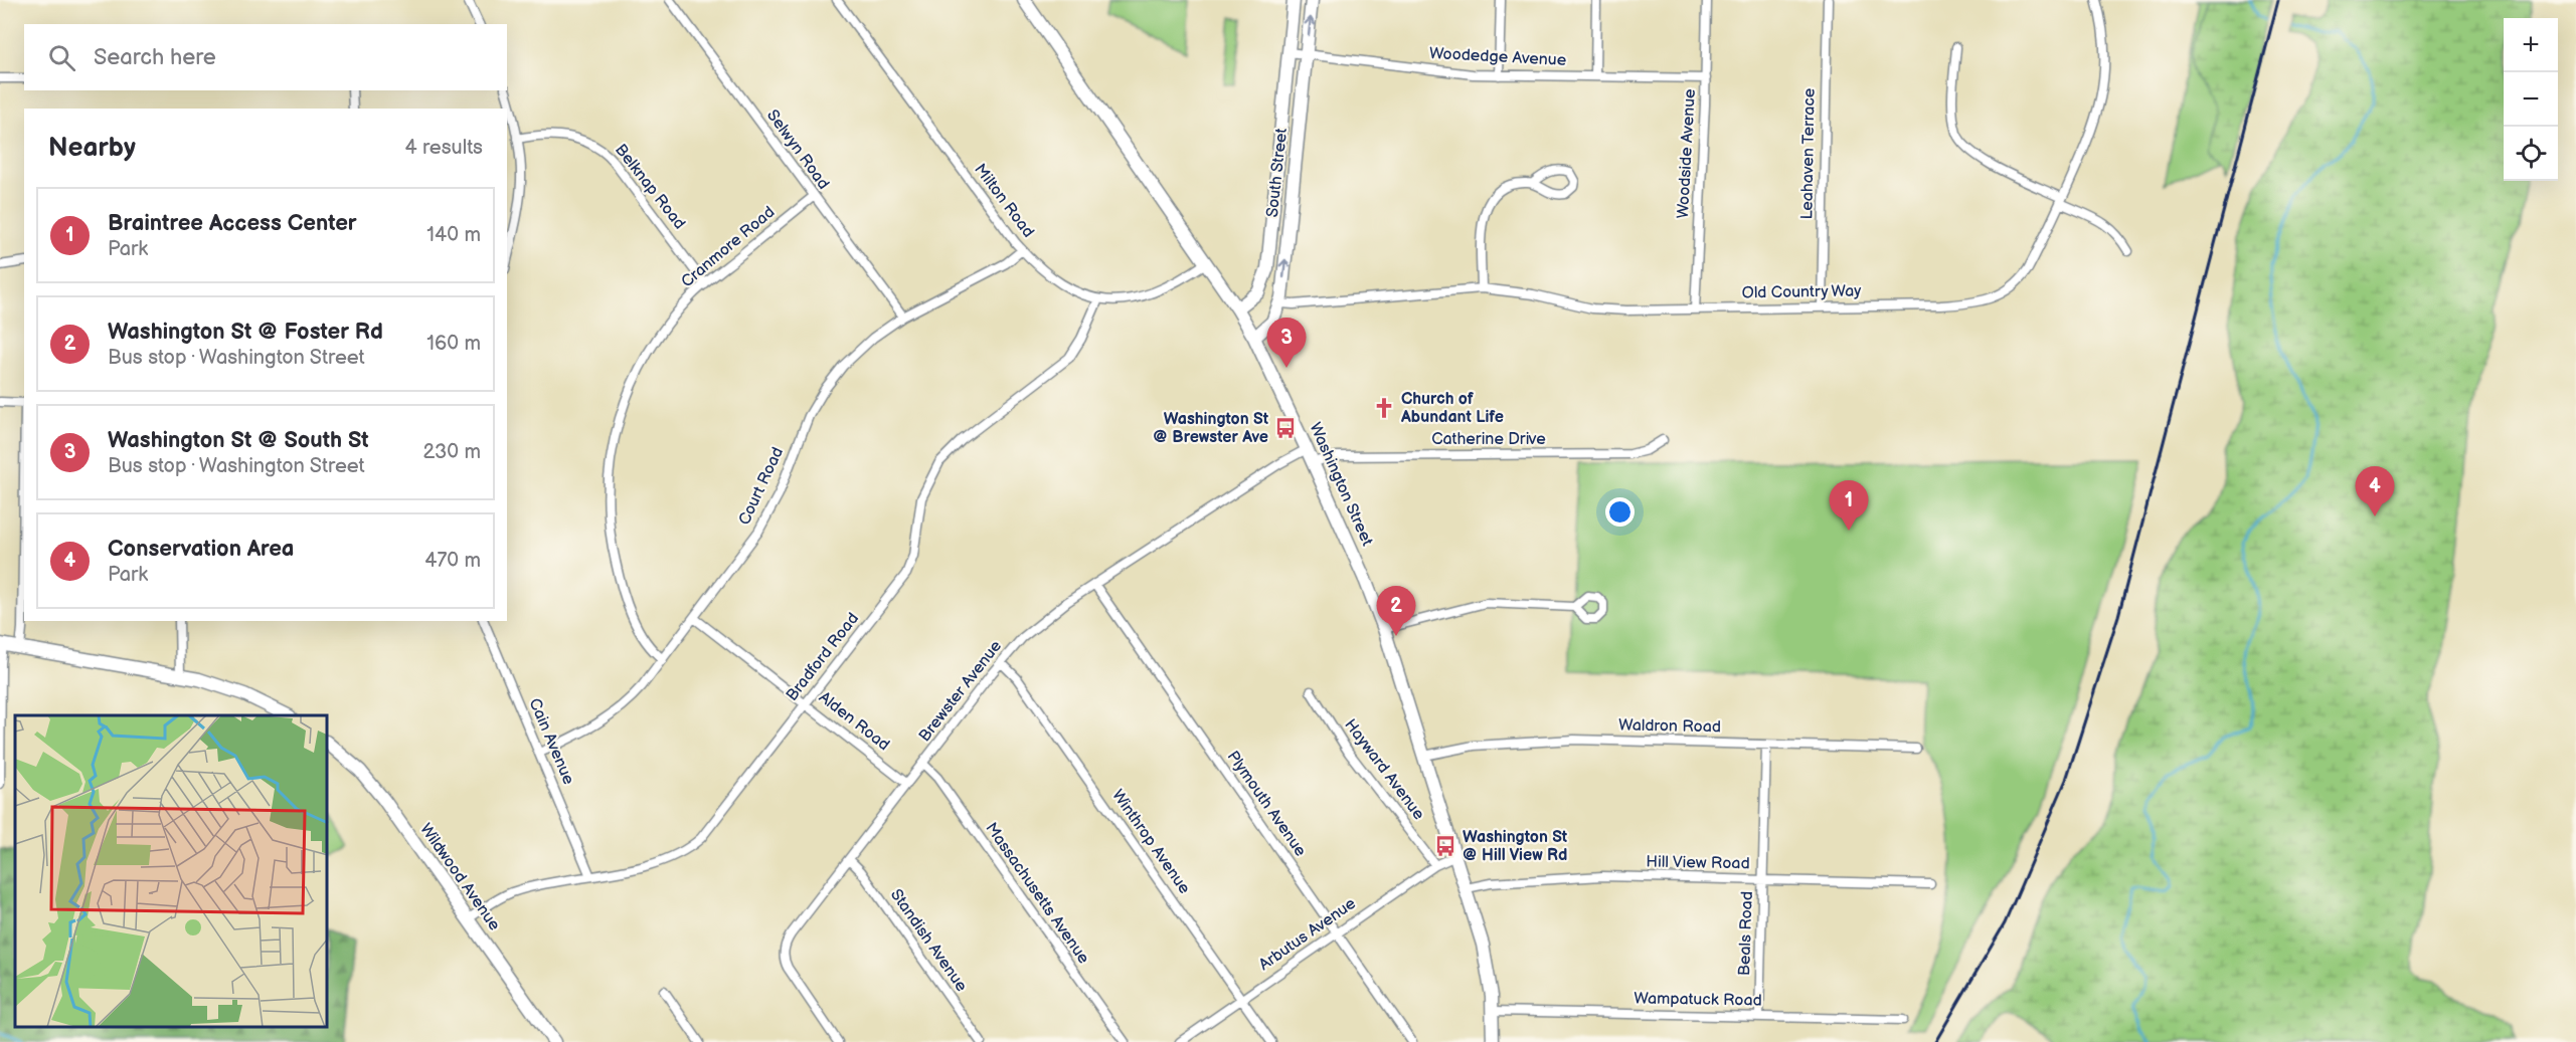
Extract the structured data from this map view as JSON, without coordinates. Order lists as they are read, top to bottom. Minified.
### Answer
{"streets":{"main road":["South Street","Washington Street","Wildwood Avenue"],"street":["Woodedge Avenue","Selwyn Road","Woodside Avenue","Leahaven Terrace","Belknap Road","Milton Road","Cranmore Road","Old Country Way","Catherine Drive","Court Road","Bradford Road","Brewster Avenue","Alden Road","Waldron Road","Cain Avenue","Hayward Avenue","Plymouth Avenue","Winthrop Avenue","Hill View Road","Massachusetts Avenue","Beals Road","Arbutus Avenue","Standish Avenue","Wampatuck Road"]},"crossings":[["Woodedge Avenue","Woodside Avenue"],["Woodedge Avenue","South Street"],["Selwyn Road","Cranmore Road"],["Selwyn Road","Court Road"],["Woodside Avenue","Old Country Way"],["Leahaven Terrace","Old Country Way"],["South Street","Old Country Way"],["South Street","Washington Street"],["Belknap Road","Cranmore Road"],["Milton Road","Washington Street"],["Milton Road","Court Road"],["Milton Road","Bradford Road"],["Cranmore Road","Court Road"],["Catherine Drive","Washington Street"],["Washington Street","Brewster Avenue"],["Washington Street","Waldron Road"],["Washington Street","Hill View Road"],["Washington Street","Arbutus Avenue"],["Washington Street","Wampatuck Road"],["Court Road","Alden Road"],["Court Road","Cain Avenue"],["Bradford Road","Alden Road"],["Bradford Road","Cain Avenue"],["Bradford Road","Wildwood Avenue"],["Brewster Avenue","Alden Road"],["Brewster Avenue","Plymouth Avenue"],["Brewster Avenue","Winthrop Avenue"],["Brewster Avenue","Massachusetts Avenue"],["Brewster Avenue","Standish Avenue"],["Waldron Road","Beals Road"],["Hayward Avenue","Arbutus Avenue"],["Plymouth Avenue","Arbutus Avenue"],["Winthrop Avenue","Arbutus Avenue"],["Hill View Road","Beals Road"],["Beals Road","Wampatuck Road"]],"places":{"church":["Church of Abundant Life"],"bus stop":["Washington St @ Brewster Ave","Washington St @ Hill View Rd"]},"page":{"map_buttons":["+","−"],"search":"Search here","heading":["Nearby","4 results"],"list":[{"mark":"1","name":"Braintree Access Center","note":"Park","value":"140 m"},{"mark":"2","name":"Washington St @ Foster Rd","note":"Bus stop · Washington Street","value":"160 m"},{"mark":"3","name":"Washington St @ South St","note":"Bus stop · Washington Street","value":"230 m"},{"mark":"4","name":"Conservation Area","note":"Park","value":"470 m"}],"pins":["3","4","1","2"]}}
